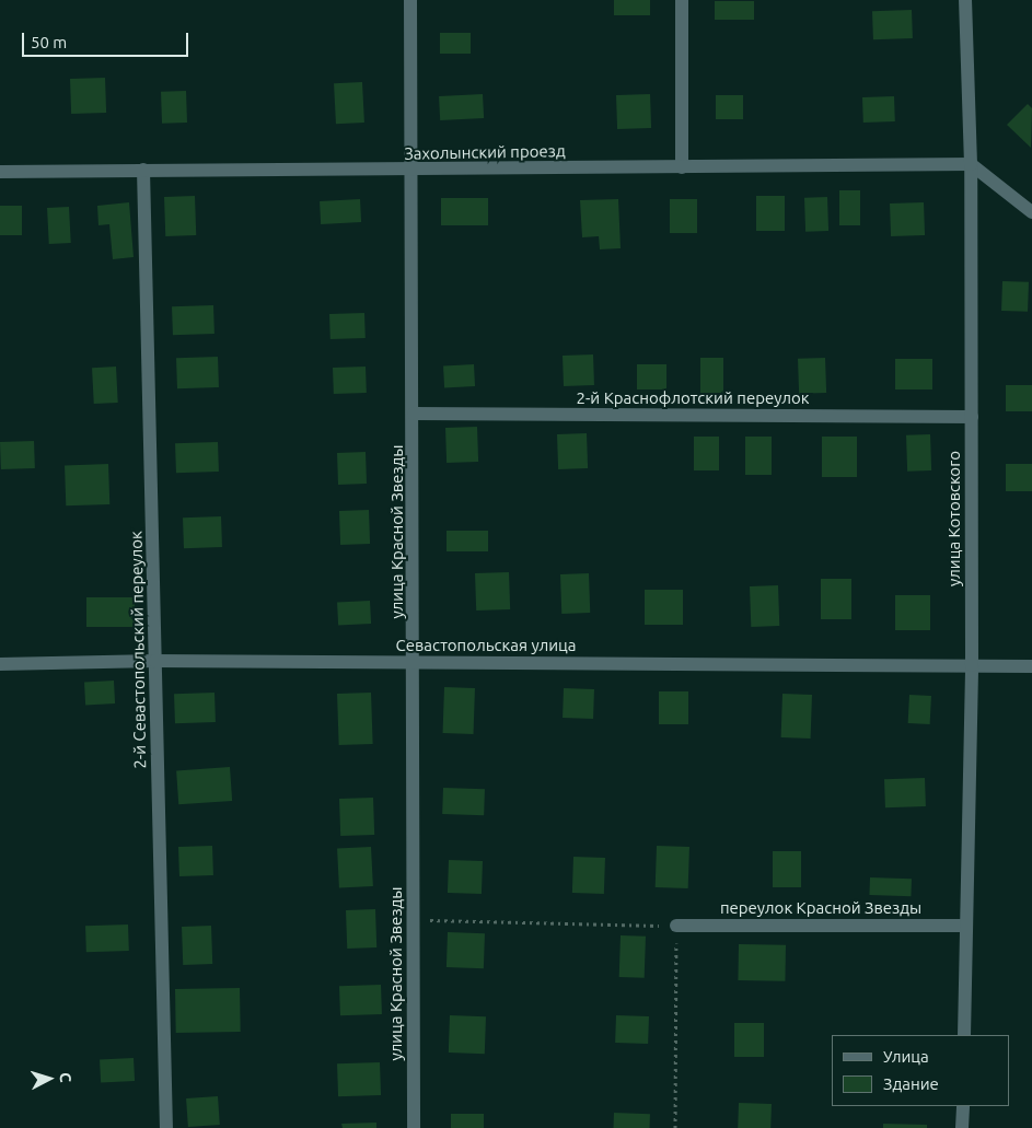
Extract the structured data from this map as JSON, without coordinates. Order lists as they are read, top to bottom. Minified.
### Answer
{"streets":{"street":["Захолынский проезд","2-й Краснофлотский переулок","улица Котовского","улица Красной Звезды","Севастопольская улица","2-й Севастопольский переулок","переулок Красной Звезды"]},"crossings":[["Захолынский проезд","улица Котовского"],["Захолынский проезд","улица Красной Звезды"],["Захолынский проезд","2-й Севастопольский переулок"],["2-й Краснофлотский переулок","улица Котовского"],["2-й Краснофлотский переулок","улица Красной Звезды"],["улица Котовского","Севастопольская улица"],["улица Котовского","переулок Красной Звезды"],["улица Красной Звезды","Севастопольская улица"],["Севастопольская улица","2-й Севастопольский переулок"]],"legend":["Улица","Здание"],"scale_bar":"50 m","north":"right"}
